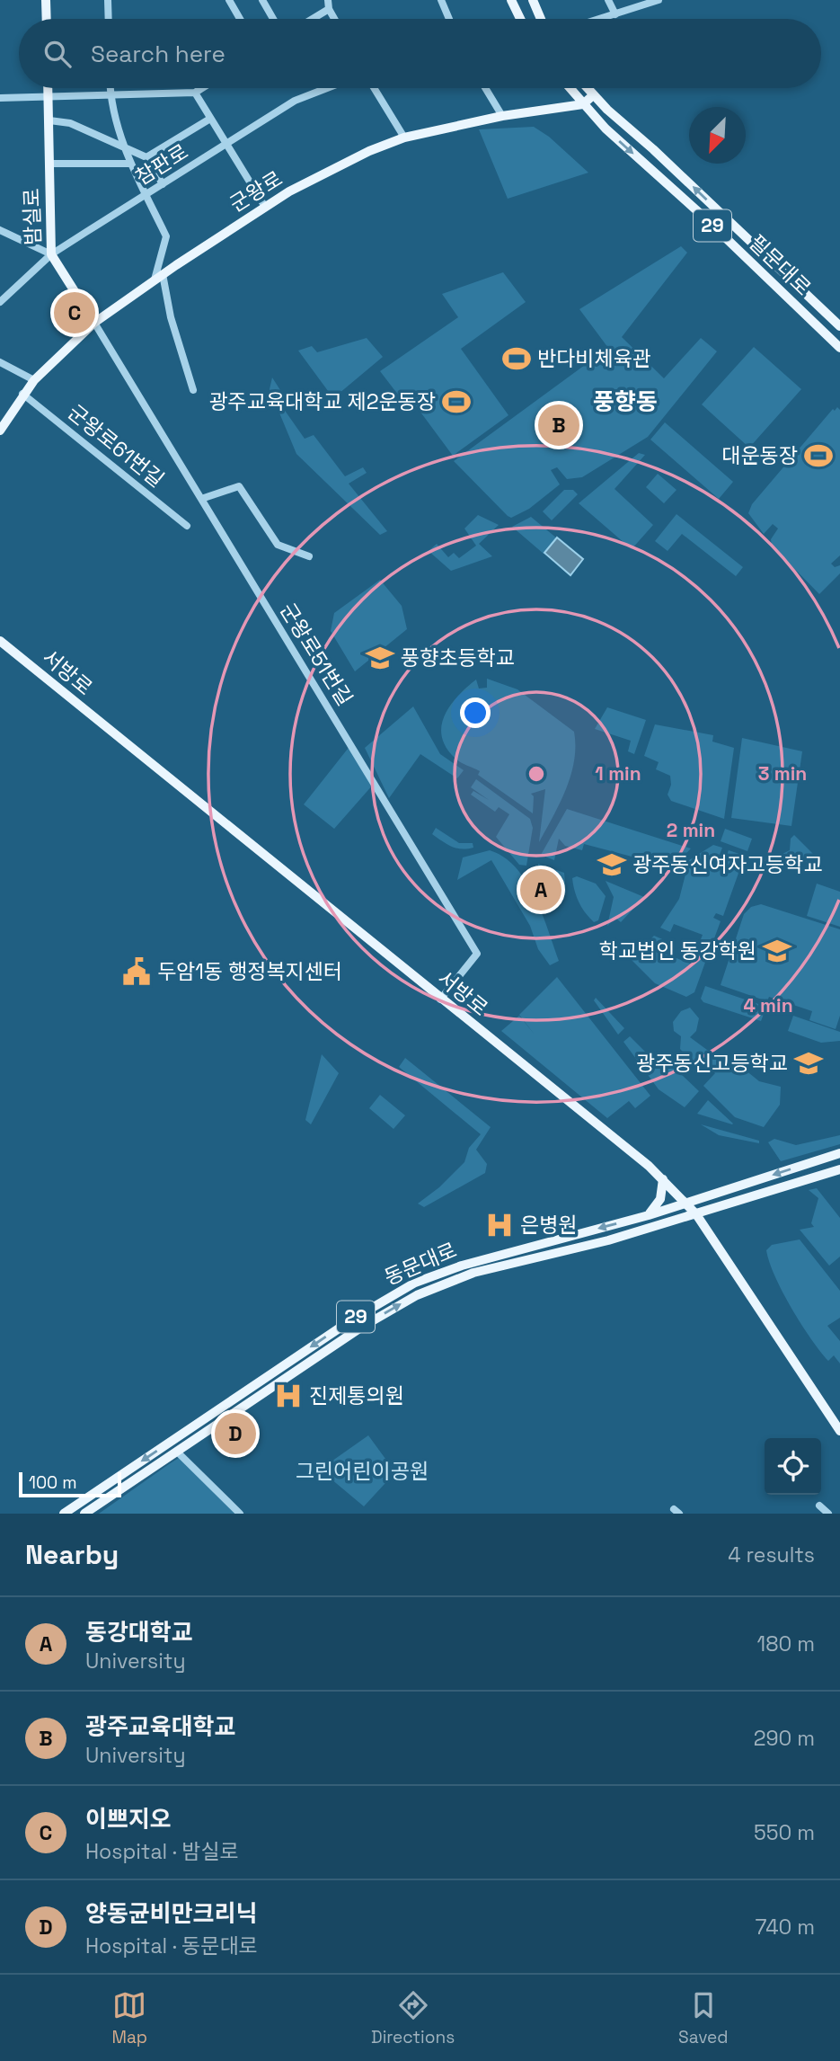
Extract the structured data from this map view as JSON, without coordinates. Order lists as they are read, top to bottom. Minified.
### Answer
{"streets":{"main road":["군왕로","밤실로","29","필문대로","서방로","동문대로"],"street":["참판로","군왕로61번길","군왕로51번길"]},"crossings":[["참판로","밤실로"],["군왕로","밤실로"],["군왕로","필문대로"],["군왕로","군왕로61번길"],["군왕로","군왕로51번길"],["밤실로","군왕로51번길"],["군왕로51번길","서방로"],["서방로","동문대로"]],"districts":["풍향동"],"parks":["그린어린이공원"],"places":{"sports":["반다비체육관","광주교육대학교 제2운동장","대운동장"],"school or university":["풍향초등학교","광주동신여자고등학교","학교법인 동강학원","광주동신고등학교"],"public building":["두암1동 행정복지센터"],"hospital":["은병원","진제통의원"]},"scale_bar":"100 m","north":"bottom left","page":{"search":"Search here","pins":["C","B","A","D"],"scale":"100 m","heading":["Nearby","4 results"],"list":[{"mark":"A","name":"동강대학교","note":"University","value":"180 m"},{"mark":"B","name":"광주교육대학교","note":"University","value":"290 m"},{"mark":"C","name":"이쁘지오","note":"Hospital · 밤실로","value":"550 m"},{"mark":"D","name":"양동균비만크리닉","note":"Hospital · 동문대로","value":"740 m"}],"nav":["Map","Directions","Saved"]},"rings":["1 min","3 min","2 min","4 min"]}
